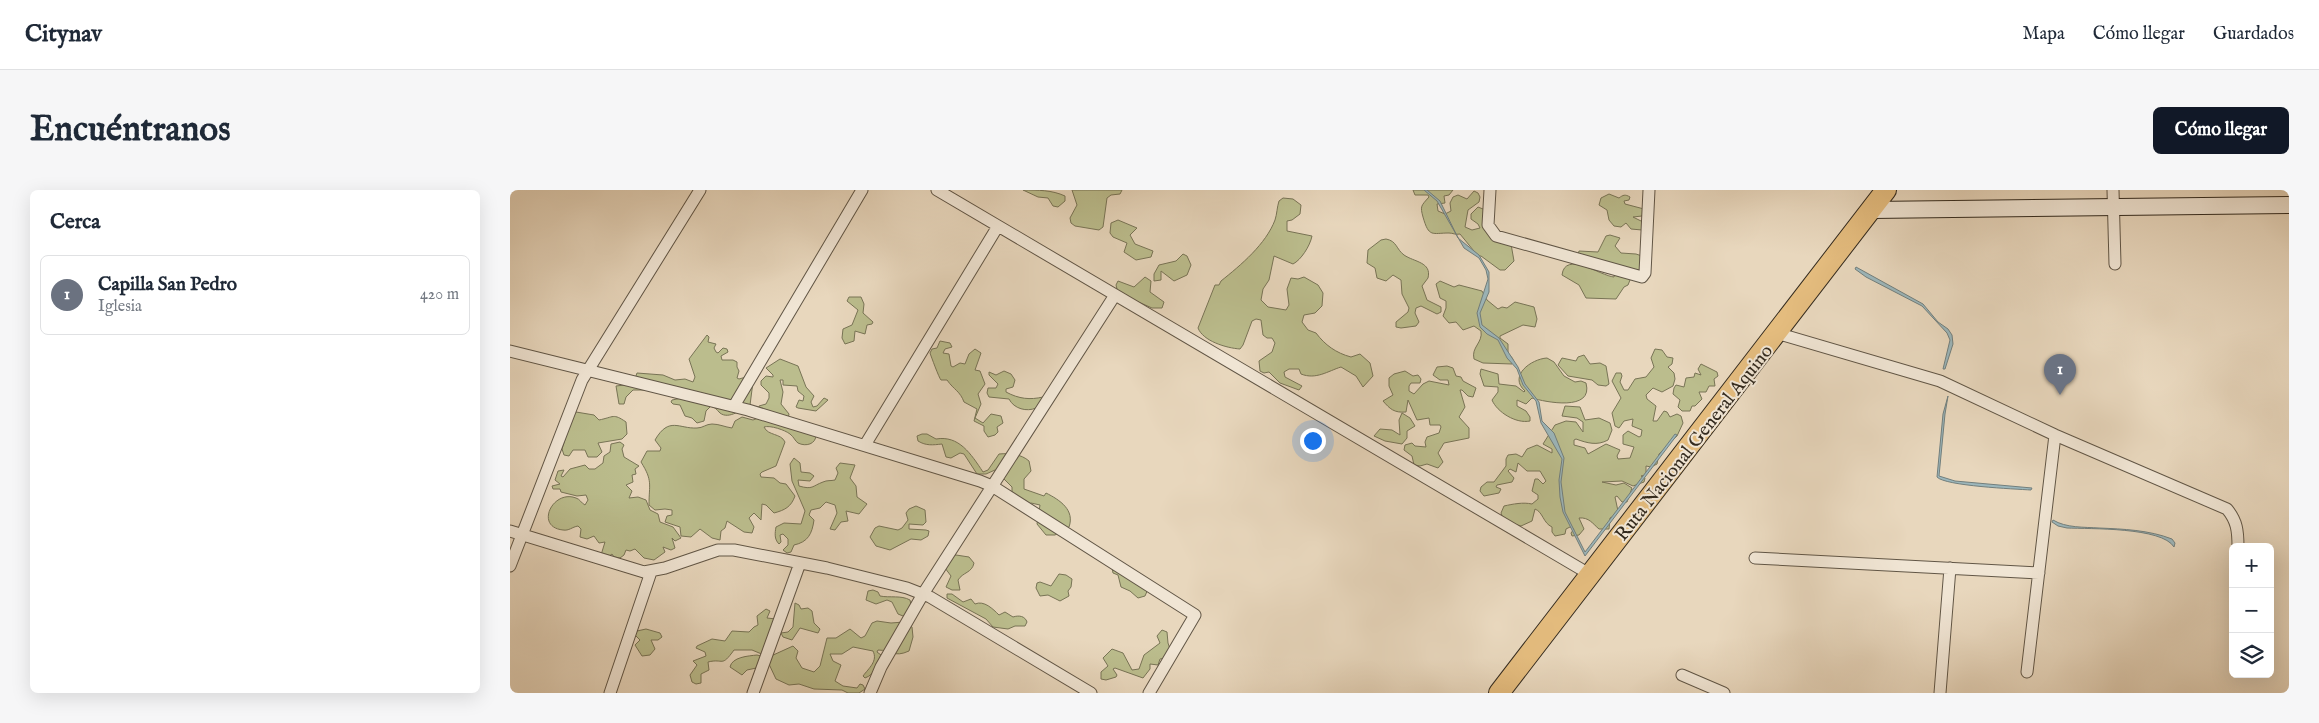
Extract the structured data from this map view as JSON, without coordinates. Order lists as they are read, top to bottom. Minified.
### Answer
{"streets":{"highway":["Ruta Nacional General Aquino"]},"page":{"header":"Citynav","nav":["Mapa","Cómo llegar","Guardados"],"buttons":"Cómo llegar","title":"Encuéntranos","heading":"Cerca","list":[{"mark":"1","name":"Capilla San Pedro","note":"Iglesia","value":"420 m"}],"pins":"1","map_buttons":["+","−"]}}
